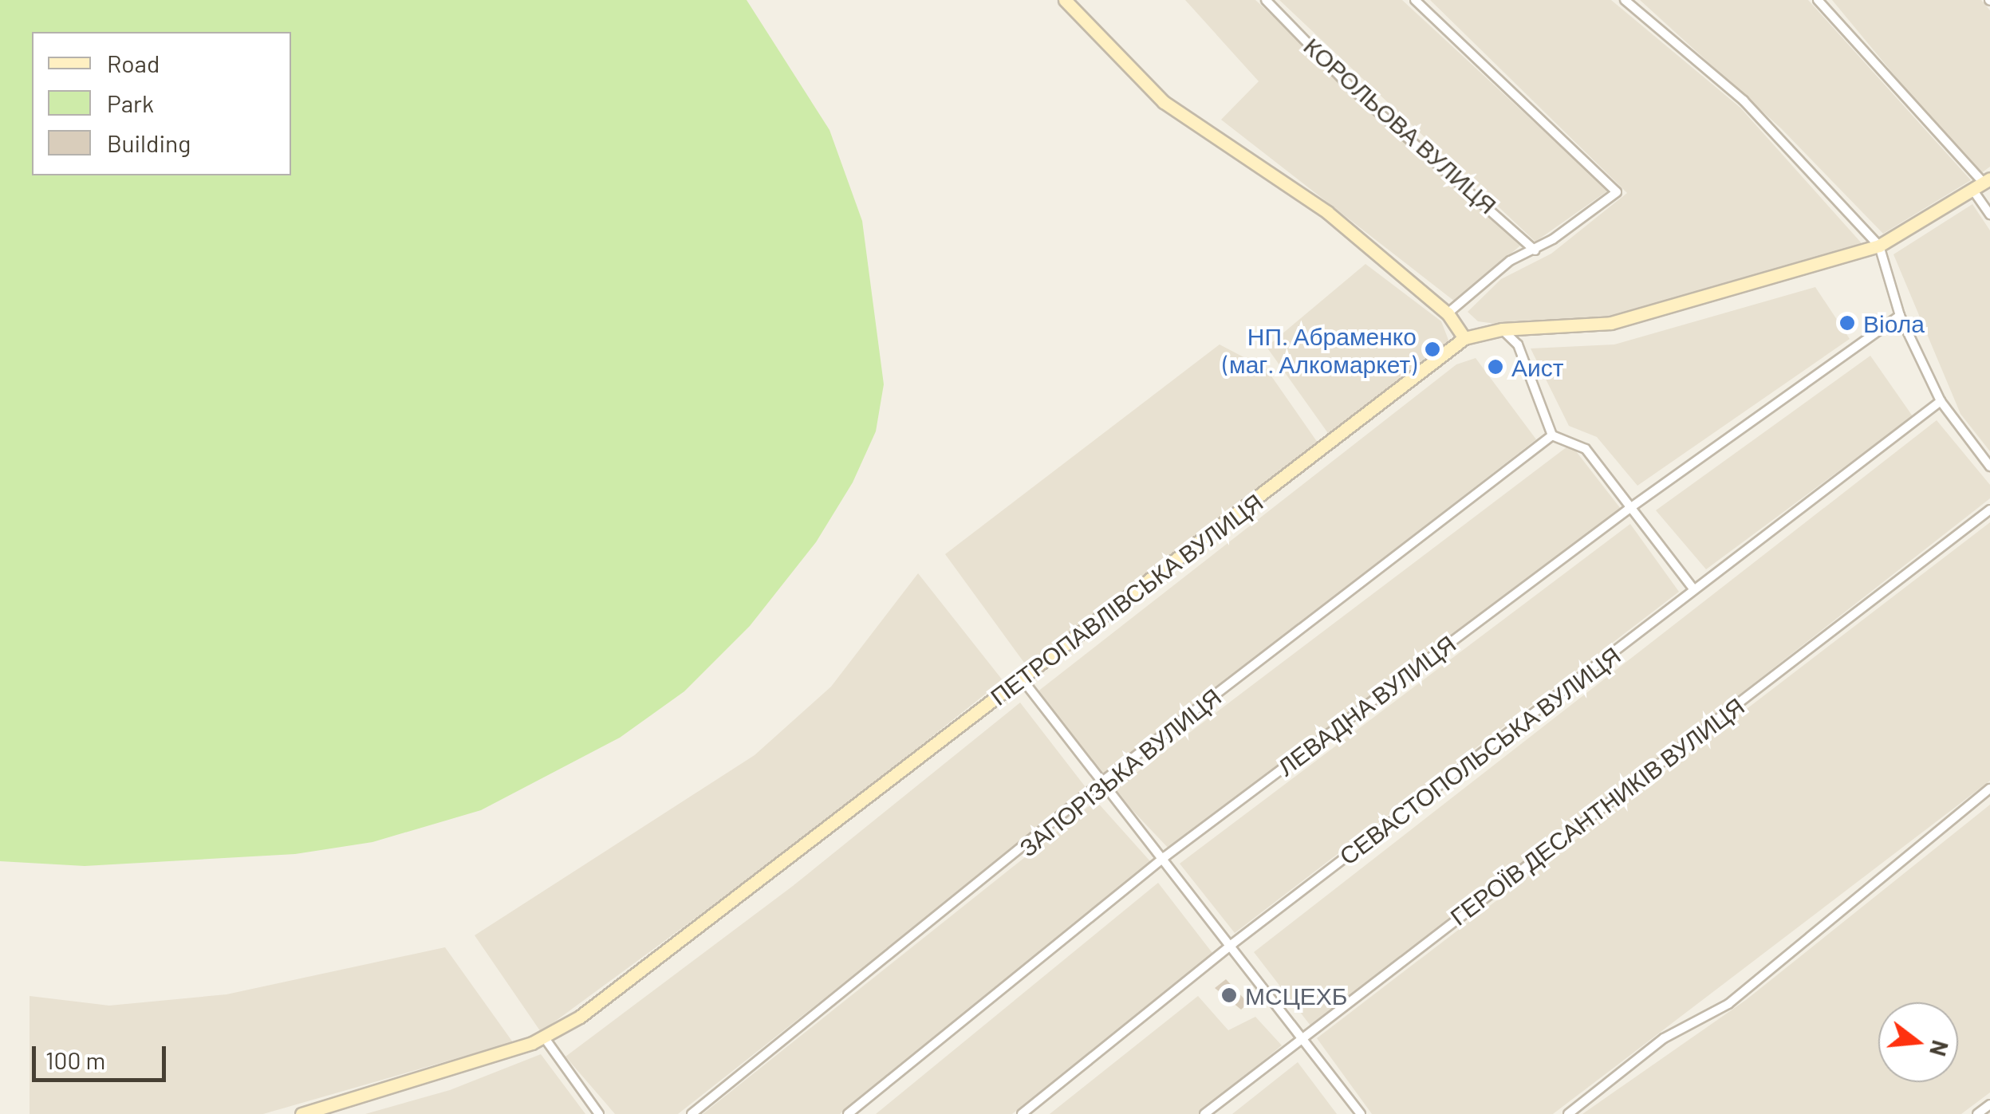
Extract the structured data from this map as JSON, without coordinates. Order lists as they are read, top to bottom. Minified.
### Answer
{"streets":{"street":["КОРОЛЬОВА ВУЛИЦЯ","ПЕТРОПАВЛІВСЬКА ВУЛИЦЯ","ЛЕВАДНА ВУЛИЦЯ","СЕВАСТОПОЛЬСЬКА ВУЛИЦЯ","ЗАПОРІЗЬКА ВУЛИЦЯ","ГЕРОЇВ ДЕСАНТНИКІВ ВУЛИЦЯ"]},"places":["Віола","НП. Абраменко (маг. Алкомаркет)","Аист","МСЦЕХБ"],"legend":["Road","Park","Building"],"scale_bar":"100 m","north":"right"}
